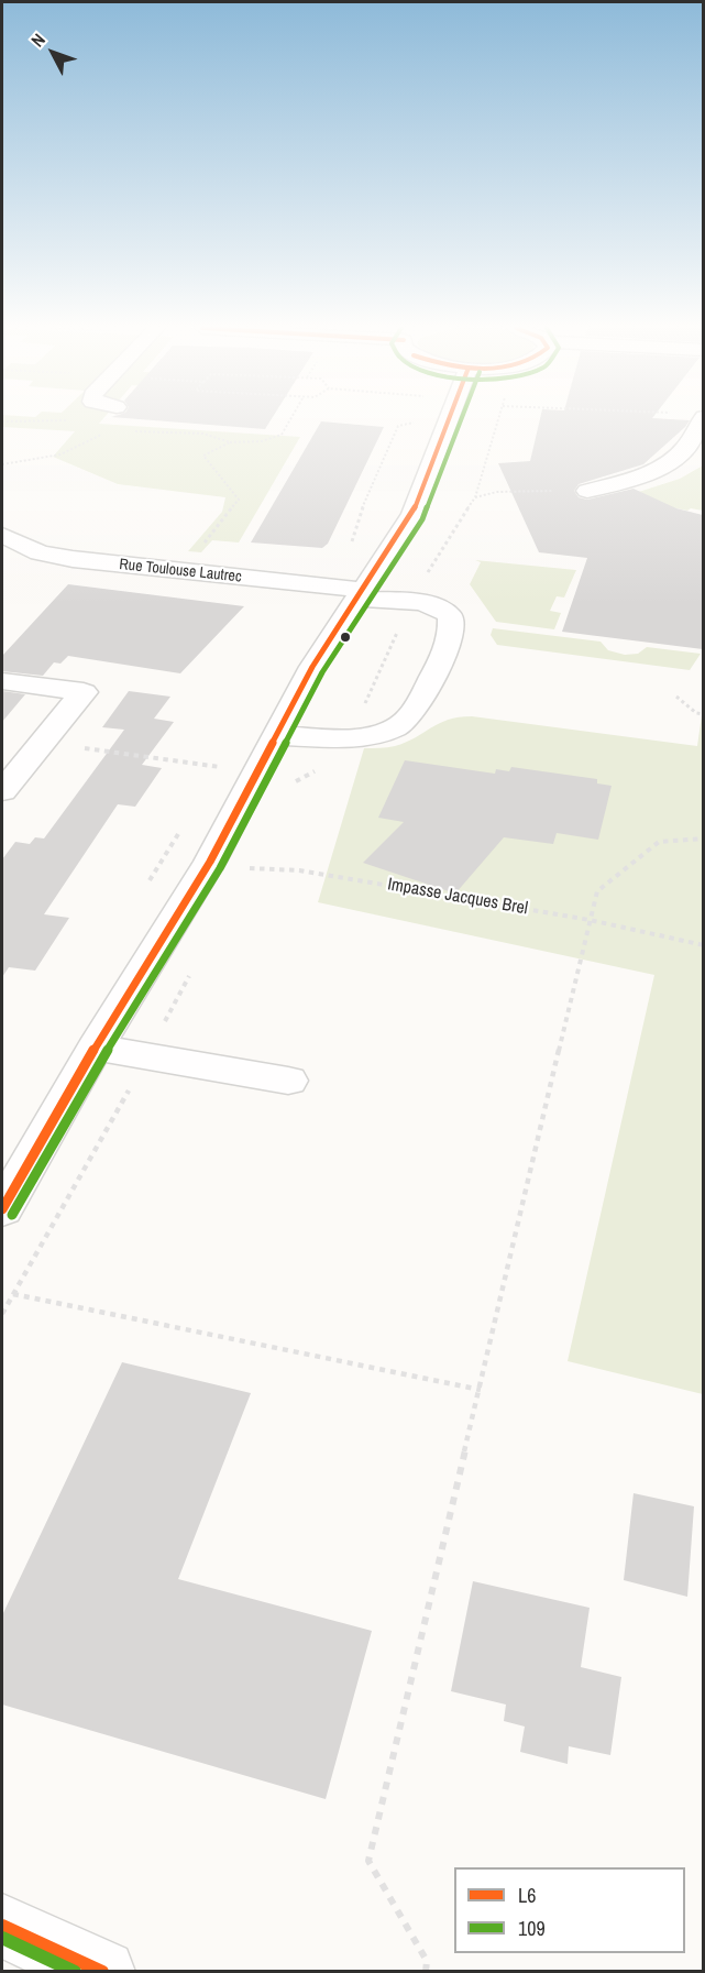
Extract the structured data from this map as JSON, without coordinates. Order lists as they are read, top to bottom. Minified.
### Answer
{"streets":{"street":["Rue Toulouse Lautrec"],"path":["Impasse Jacques Brel"]},"lines":["transit line L6","transit line 109"],"legend":["L6","109"],"north":"top left"}
